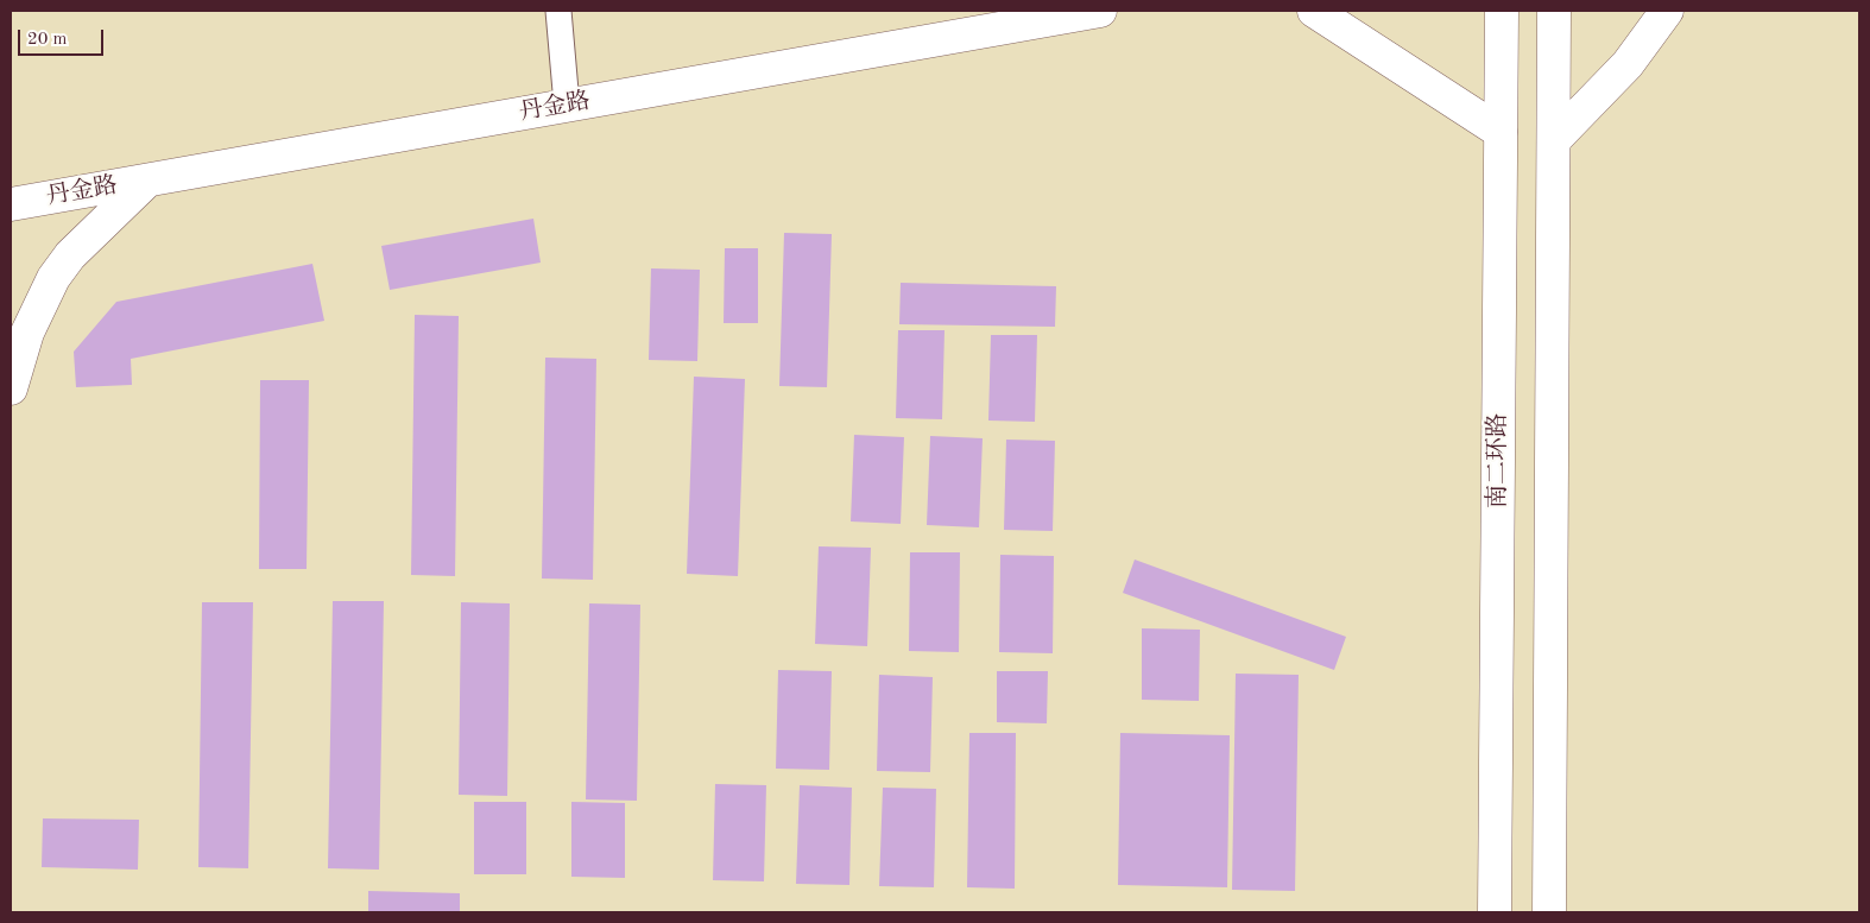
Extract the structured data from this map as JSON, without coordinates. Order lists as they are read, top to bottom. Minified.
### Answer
{"streets":{"main road":["丹金路","南二环路"]},"scale_bar":"20 m"}
